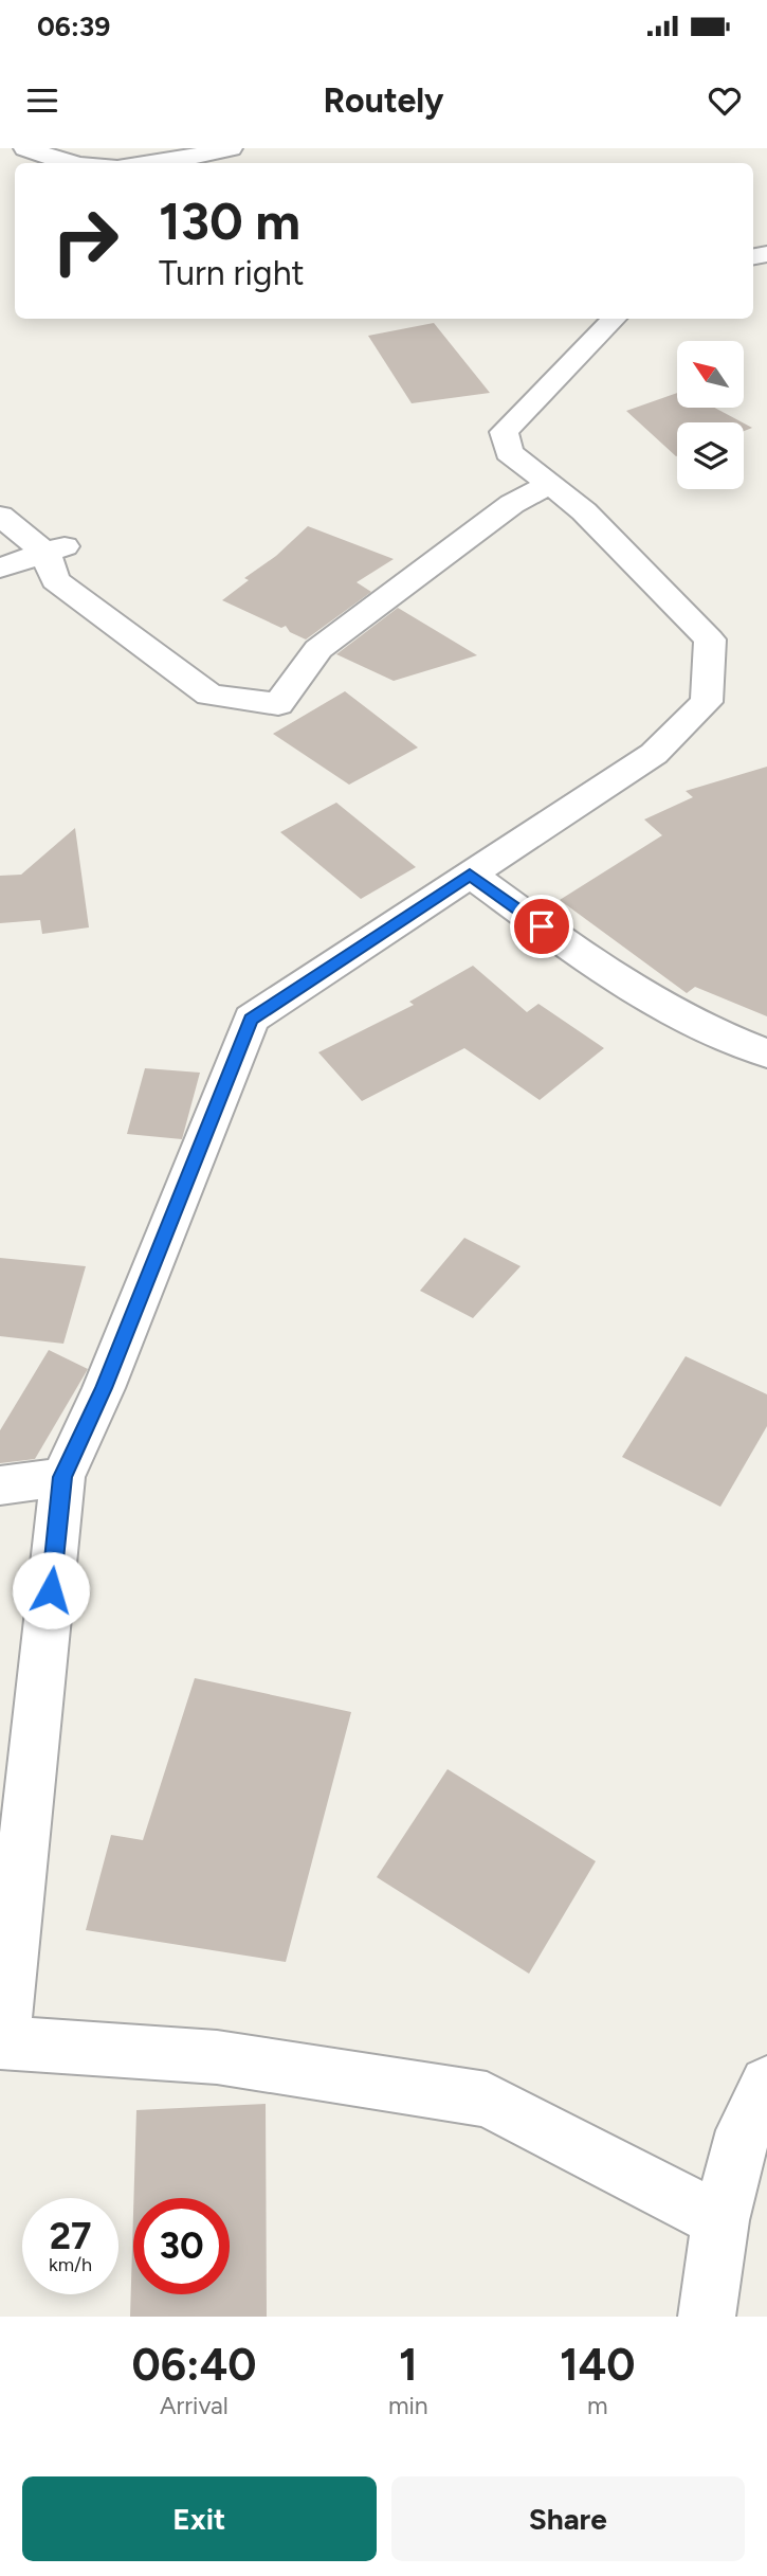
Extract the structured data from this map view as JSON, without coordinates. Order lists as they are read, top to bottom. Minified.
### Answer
{"north":"top left","page":{"status":"06:39","header":"Routely","turn":["130 m","Turn right"],"speed":"27 km/h","limit":"30","eta":["06:40","Arrival","1","min","140","m"],"buttons":["Exit","Share"]}}
